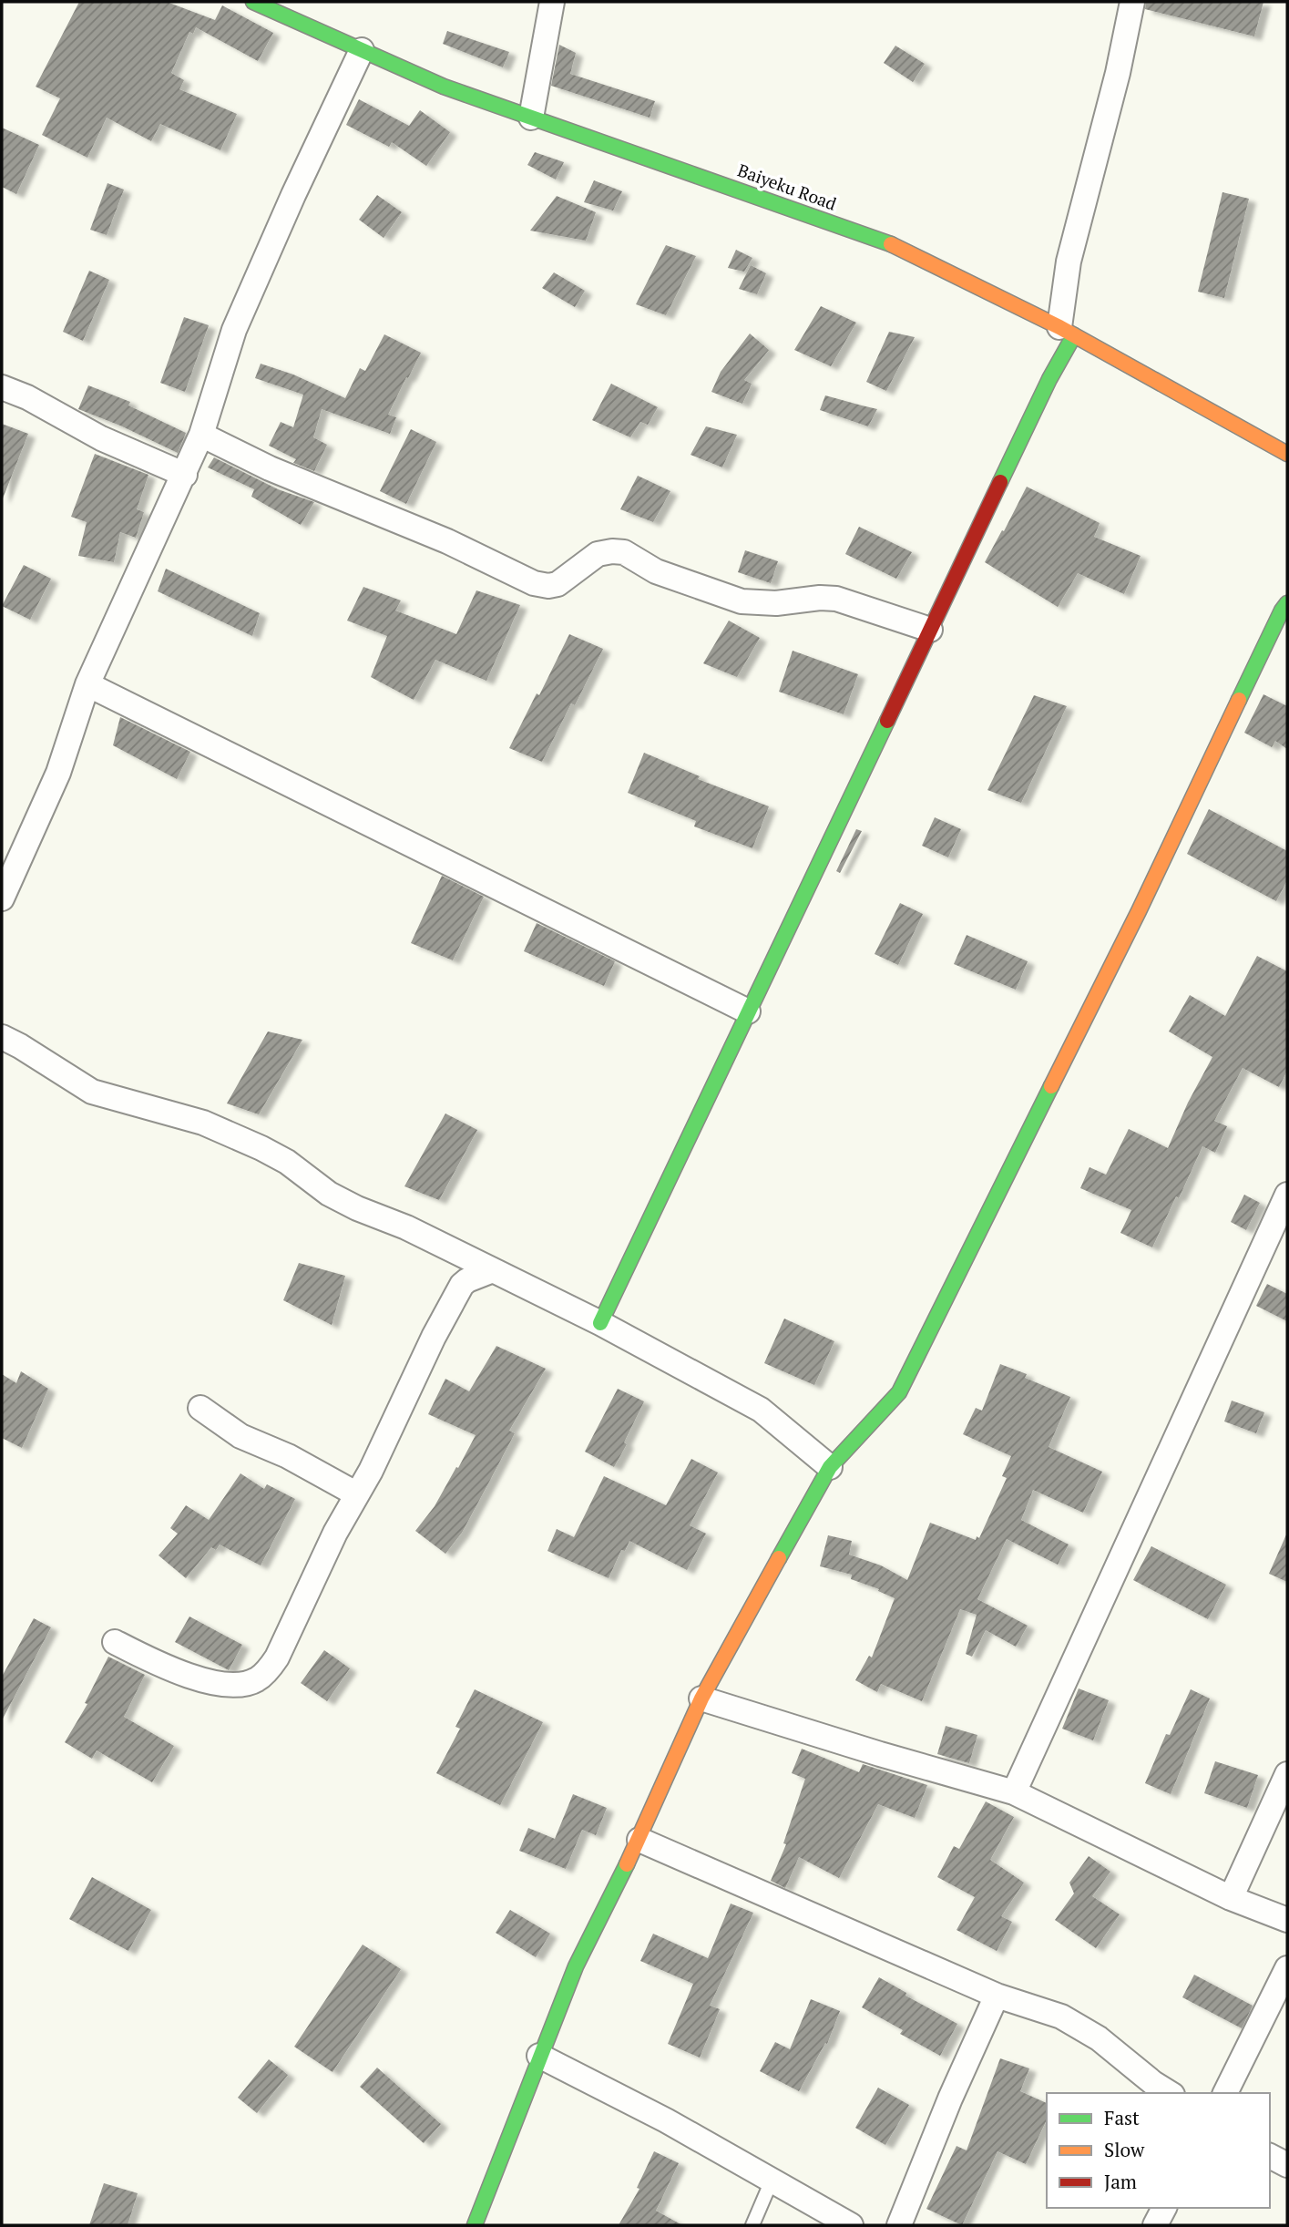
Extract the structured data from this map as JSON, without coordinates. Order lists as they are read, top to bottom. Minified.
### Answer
{"streets":{"street":["Baiyeku Road"]},"legend":["Fast","Slow","Jam"]}
